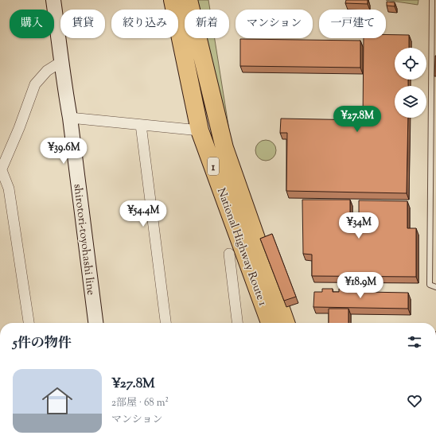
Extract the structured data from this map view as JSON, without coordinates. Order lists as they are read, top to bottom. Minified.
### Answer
{"streets":{"highway":["1","National Highway Route 1"],"main road":["shirotori-toyohashi line"]},"page":{"chip":["購入","賃貸","絞り込み","新着","マンション","一戸建て"],"price":["¥27.8M","¥39.6M","¥54.4M","¥34M","¥18.9M"],"heading":"5件の物件","list":[{"name":"¥27.8M","note":"2部屋 · 68 m² · マンション"}]}}
